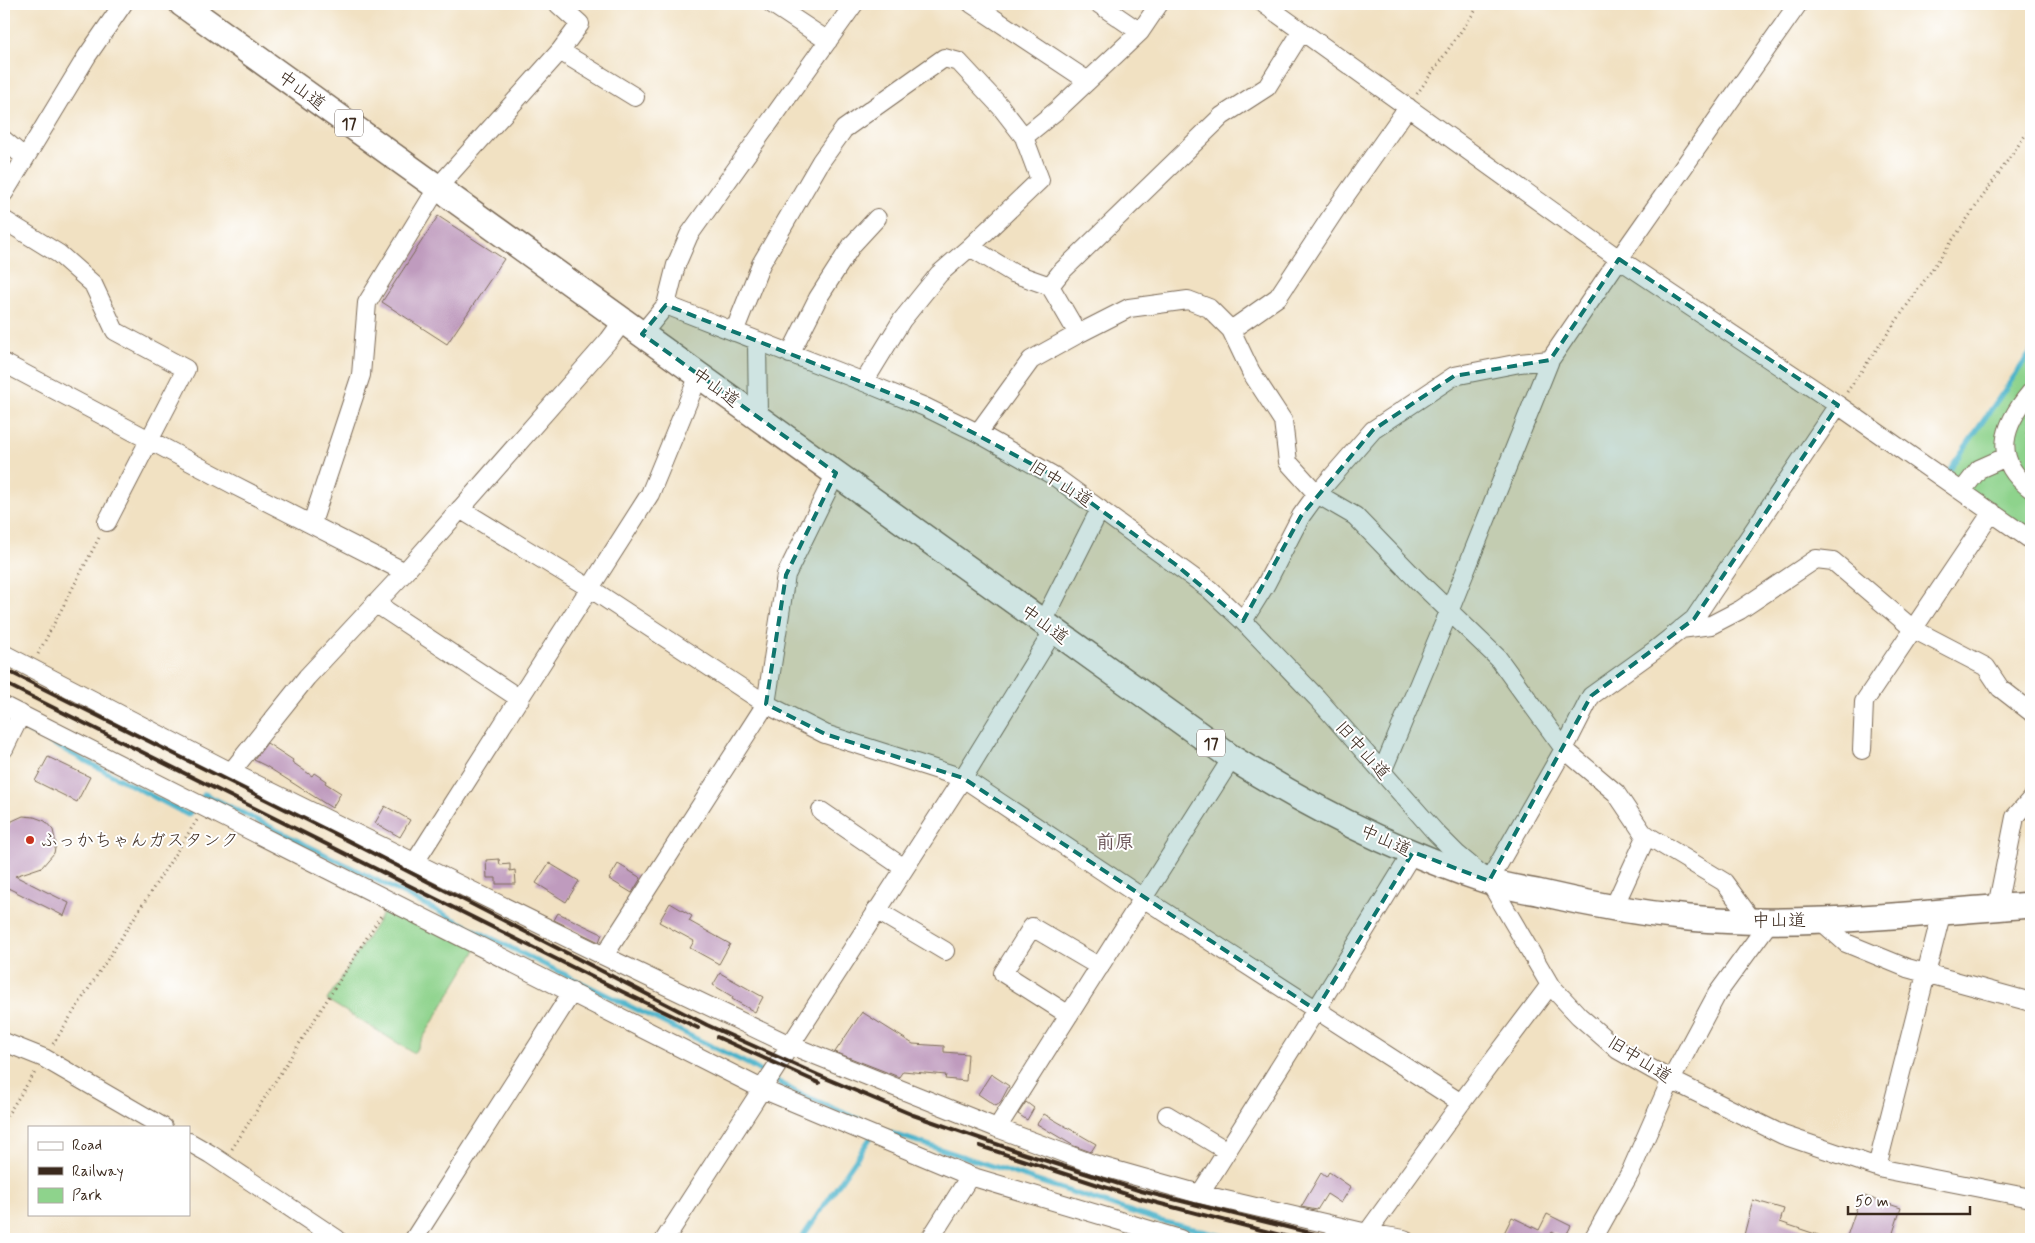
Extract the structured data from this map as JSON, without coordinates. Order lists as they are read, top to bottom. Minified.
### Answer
{"streets":{"highway":["中山道","17"],"street":["旧中山道"]},"crossings":[["中山道","旧中山道"]],"districts":["前原"],"places":["ふっかちゃんガスタンク"],"legend":["Road","Railway","Park"],"scale_bar":"50 m"}
